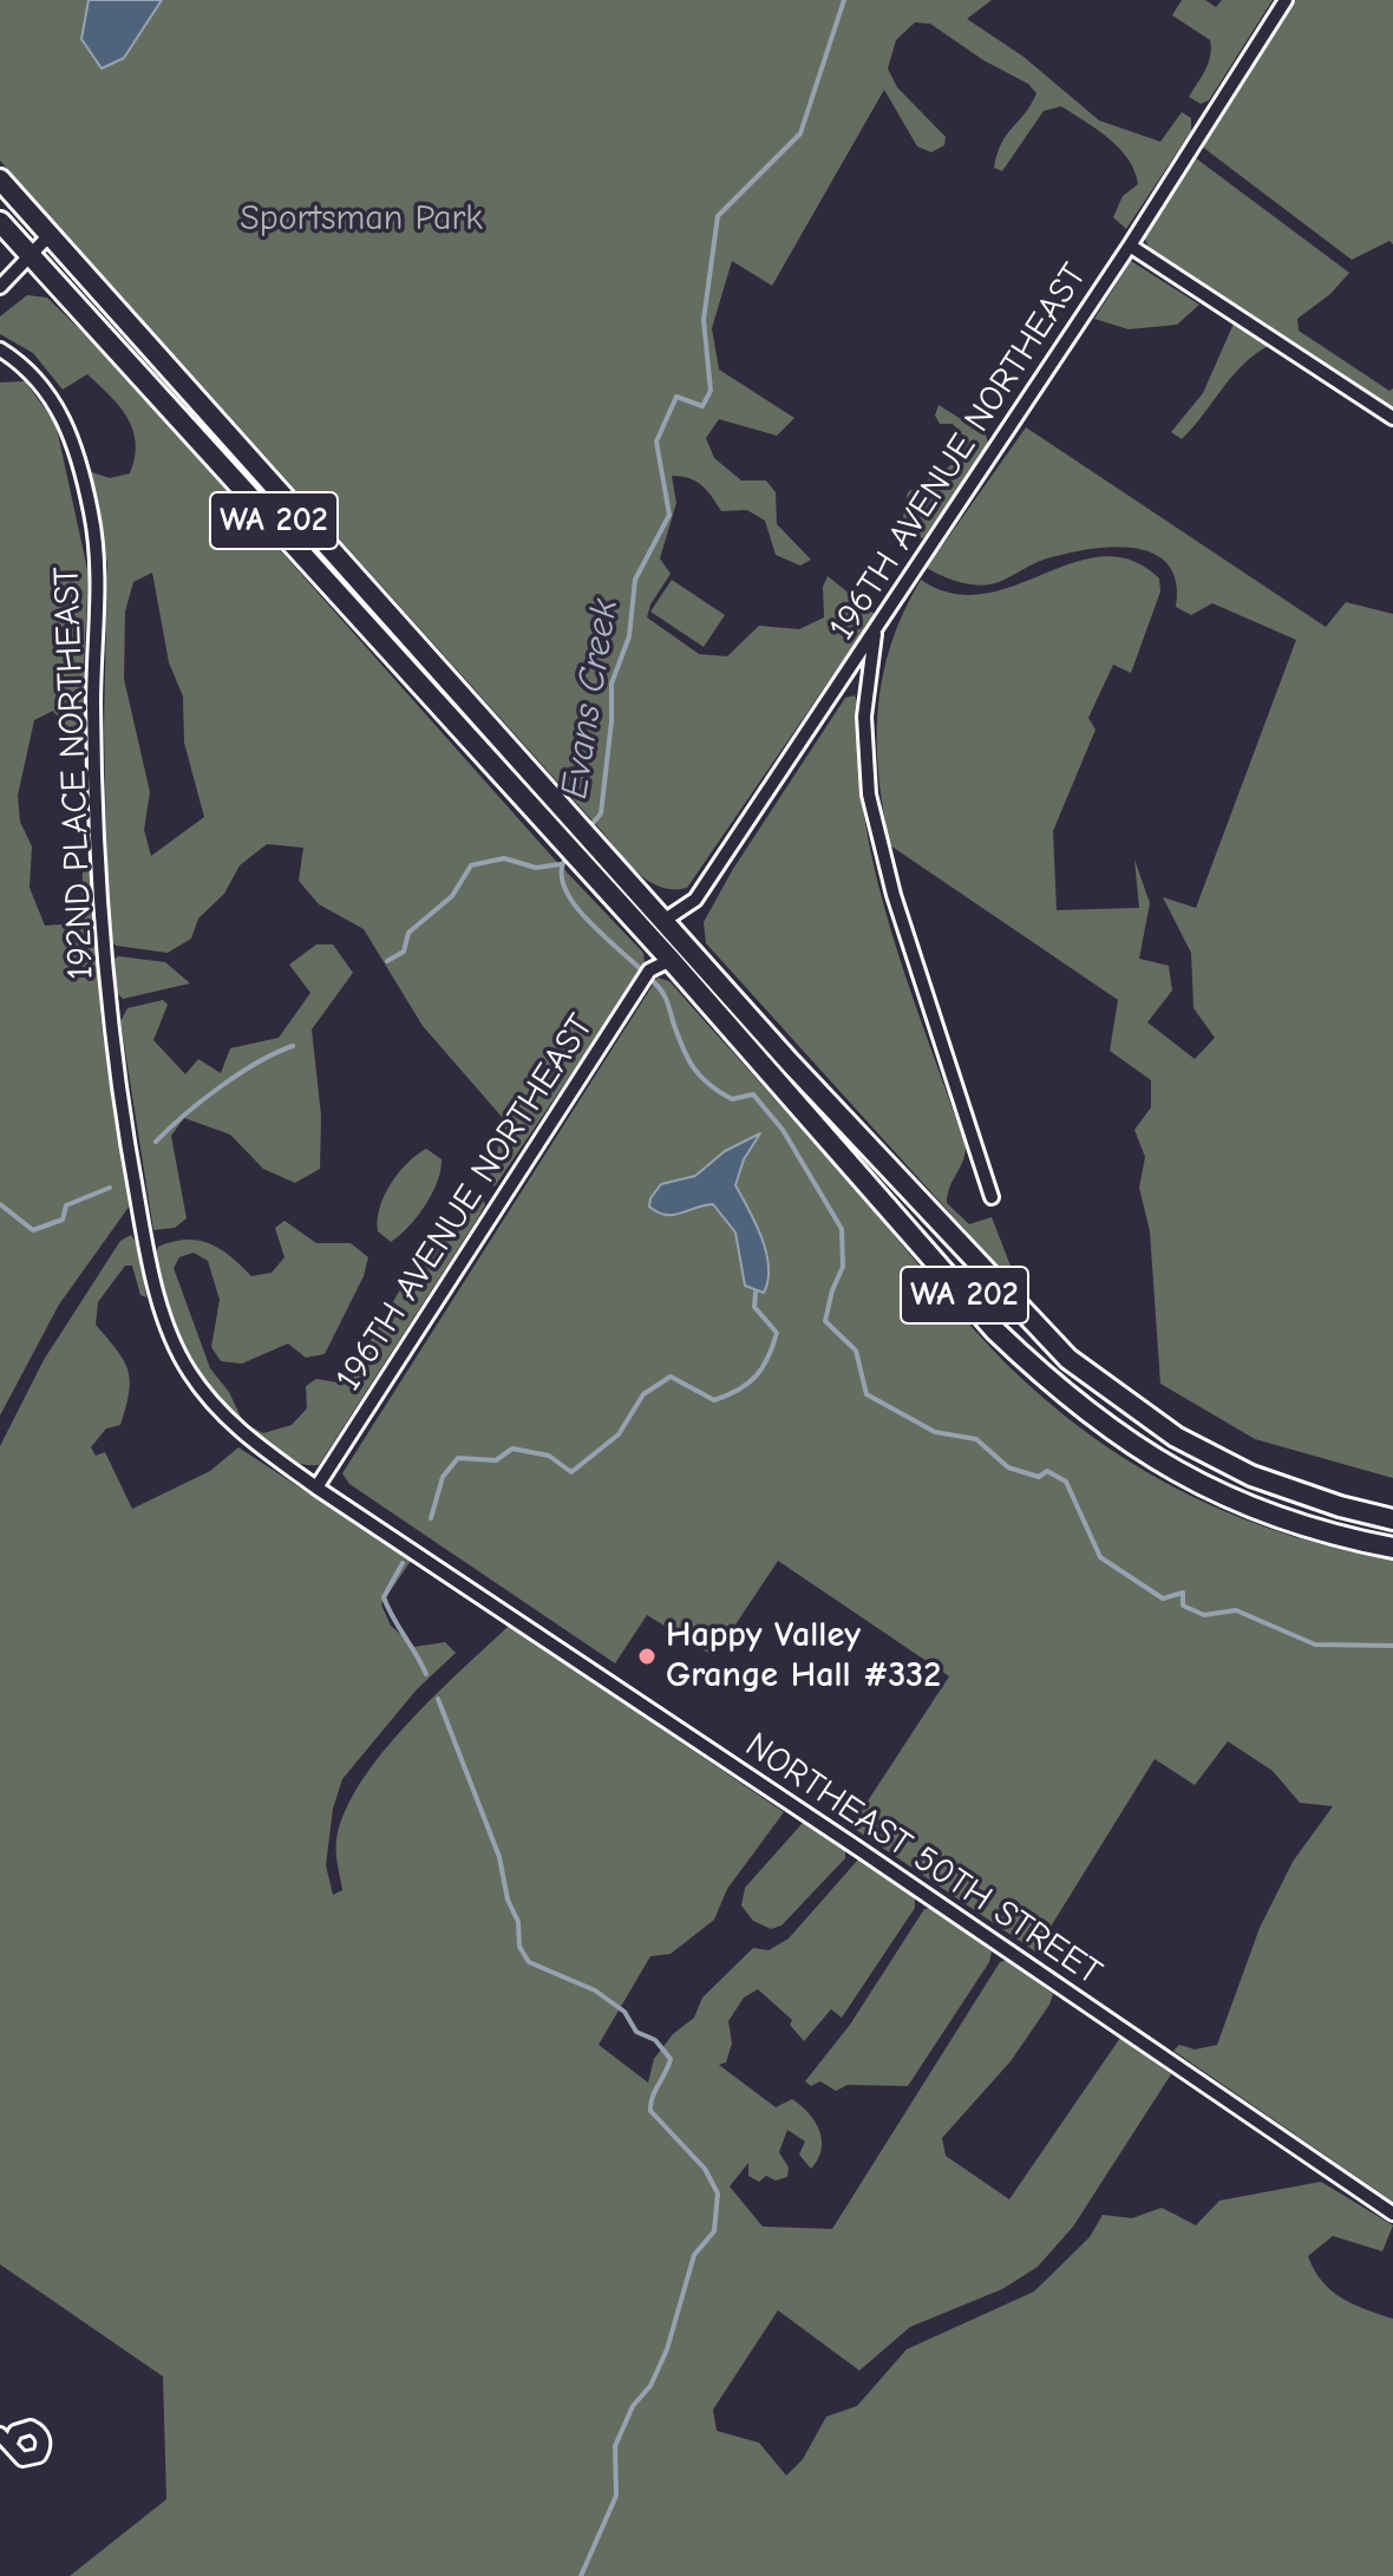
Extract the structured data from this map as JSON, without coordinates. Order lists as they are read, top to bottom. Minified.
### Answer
{"streets":{"main road":["WA 202"],"street":["196TH AVENUE NORTHEAST","192ND PLACE NORTHEAST","NORTHEAST 50TH STREET"]},"crossings":[["196TH AVENUE NORTHEAST","WA 202"],["196TH AVENUE NORTHEAST","NORTHEAST 50TH STREET"],["192ND PLACE NORTHEAST","NORTHEAST 50TH STREET"]],"water":["Evans Creek"],"parks":["Sportsman Park"],"places":["Happy Valley Grange Hall #332"]}
